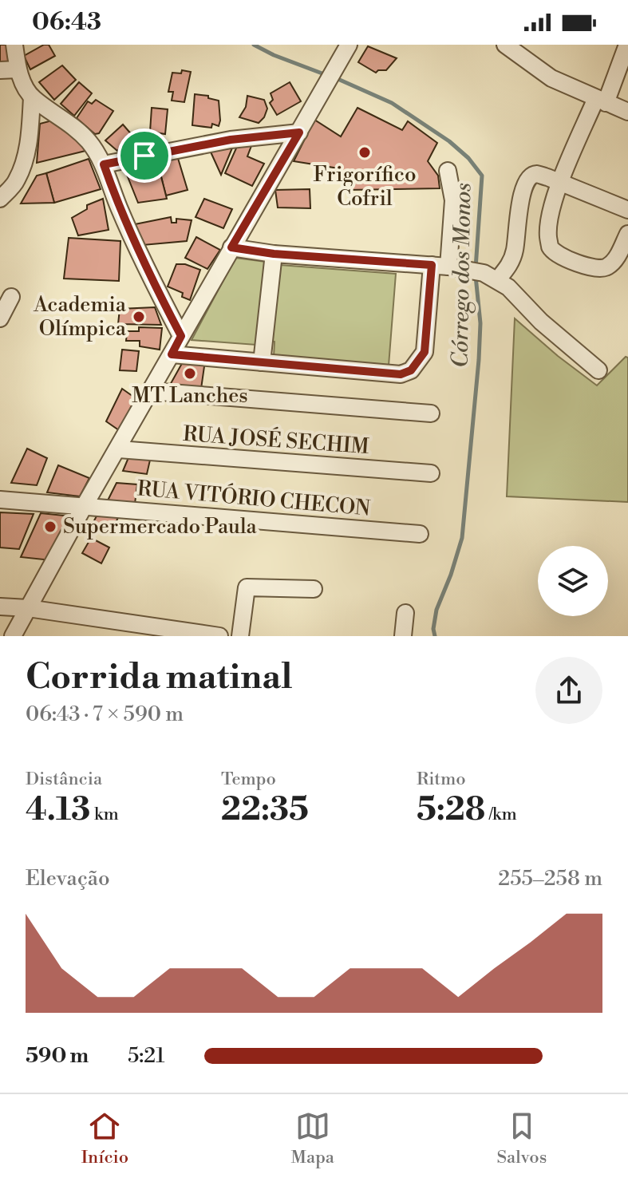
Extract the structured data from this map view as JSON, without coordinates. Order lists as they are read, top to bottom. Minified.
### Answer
{"streets":{"street":["RUA JOSÉ SECHIM","RUA VITÓRIO CHECON"]},"water":["Córrego dos Monos"],"places":["Frigorífico Cofril","Academia Olímpica","MT Lanches","Supermercado Paula"],"page":{"status":"06:43","heading":["Corrida matinal","06:43 · 7 × 590 m"],"stats":[["Distância","4.13 km"],["Tempo","22:35"],["Ritmo","5:28 /km"]],"chart":["Elevação","255–258 m"],"list":[{"name":"590 m","note":"5:21"}],"tabs":["Início","Mapa","Salvos"]}}
